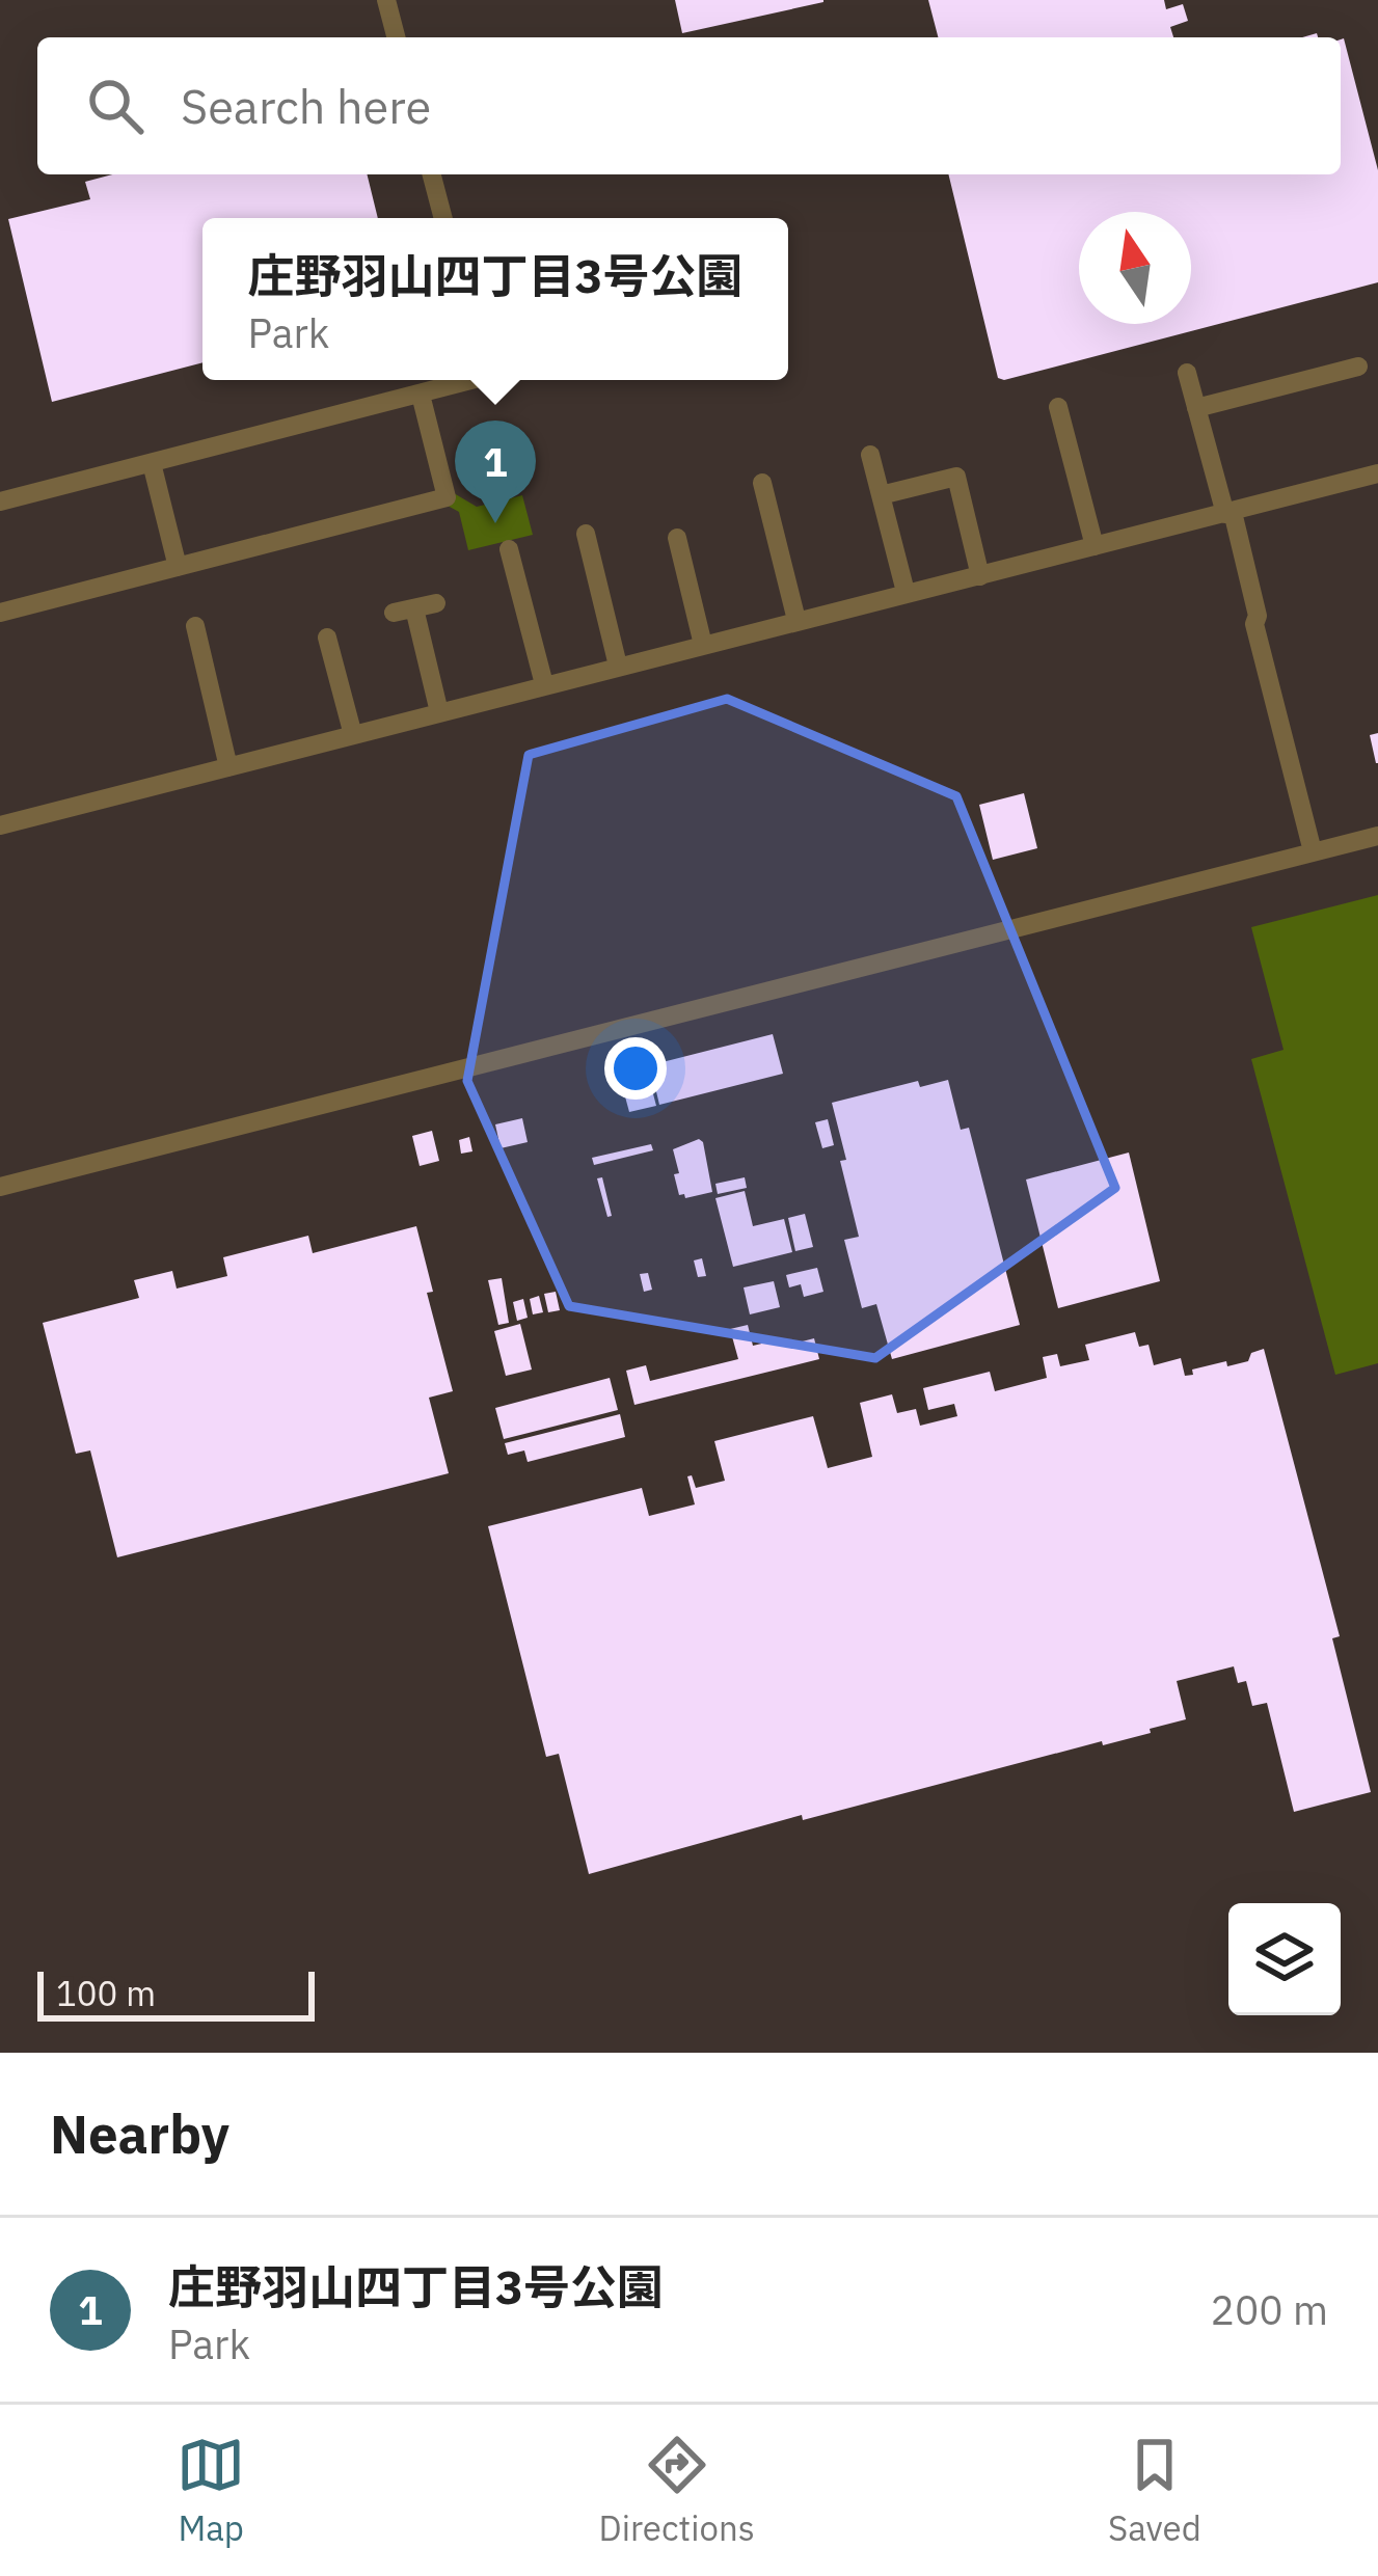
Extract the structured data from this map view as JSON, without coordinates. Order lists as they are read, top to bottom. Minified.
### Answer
{"scale_bar":"100 m","north":"top","page":{"search":"Search here","popup":["庄野羽山四丁目3号公園","Park"],"pins":"1","scale":"100 m","heading":"Nearby","list":[{"mark":"1","name":"庄野羽山四丁目3号公園","note":"Park","value":"200 m"}],"nav":["Map","Directions","Saved"]}}
